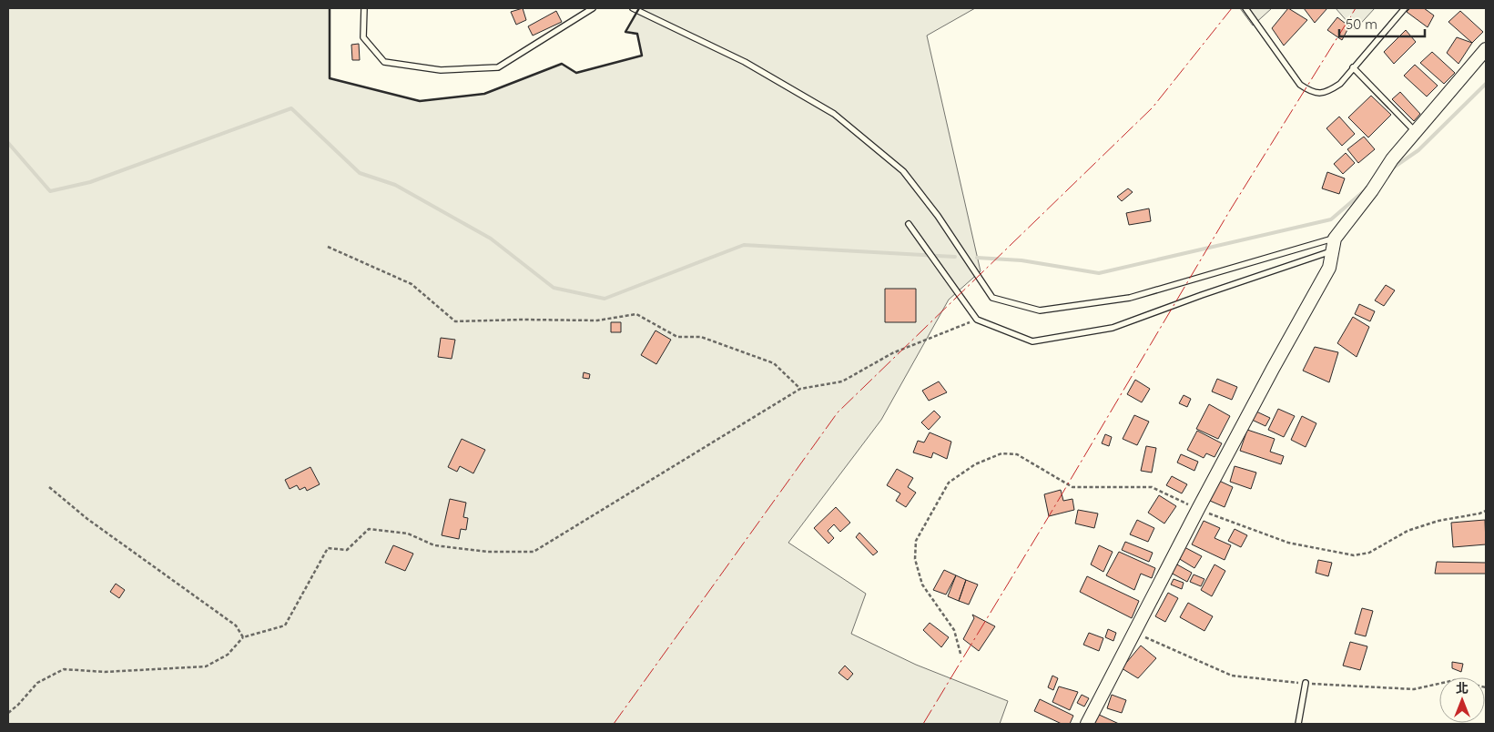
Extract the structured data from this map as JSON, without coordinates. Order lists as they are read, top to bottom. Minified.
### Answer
{"scale_bar":"50 m","north":"top"}
